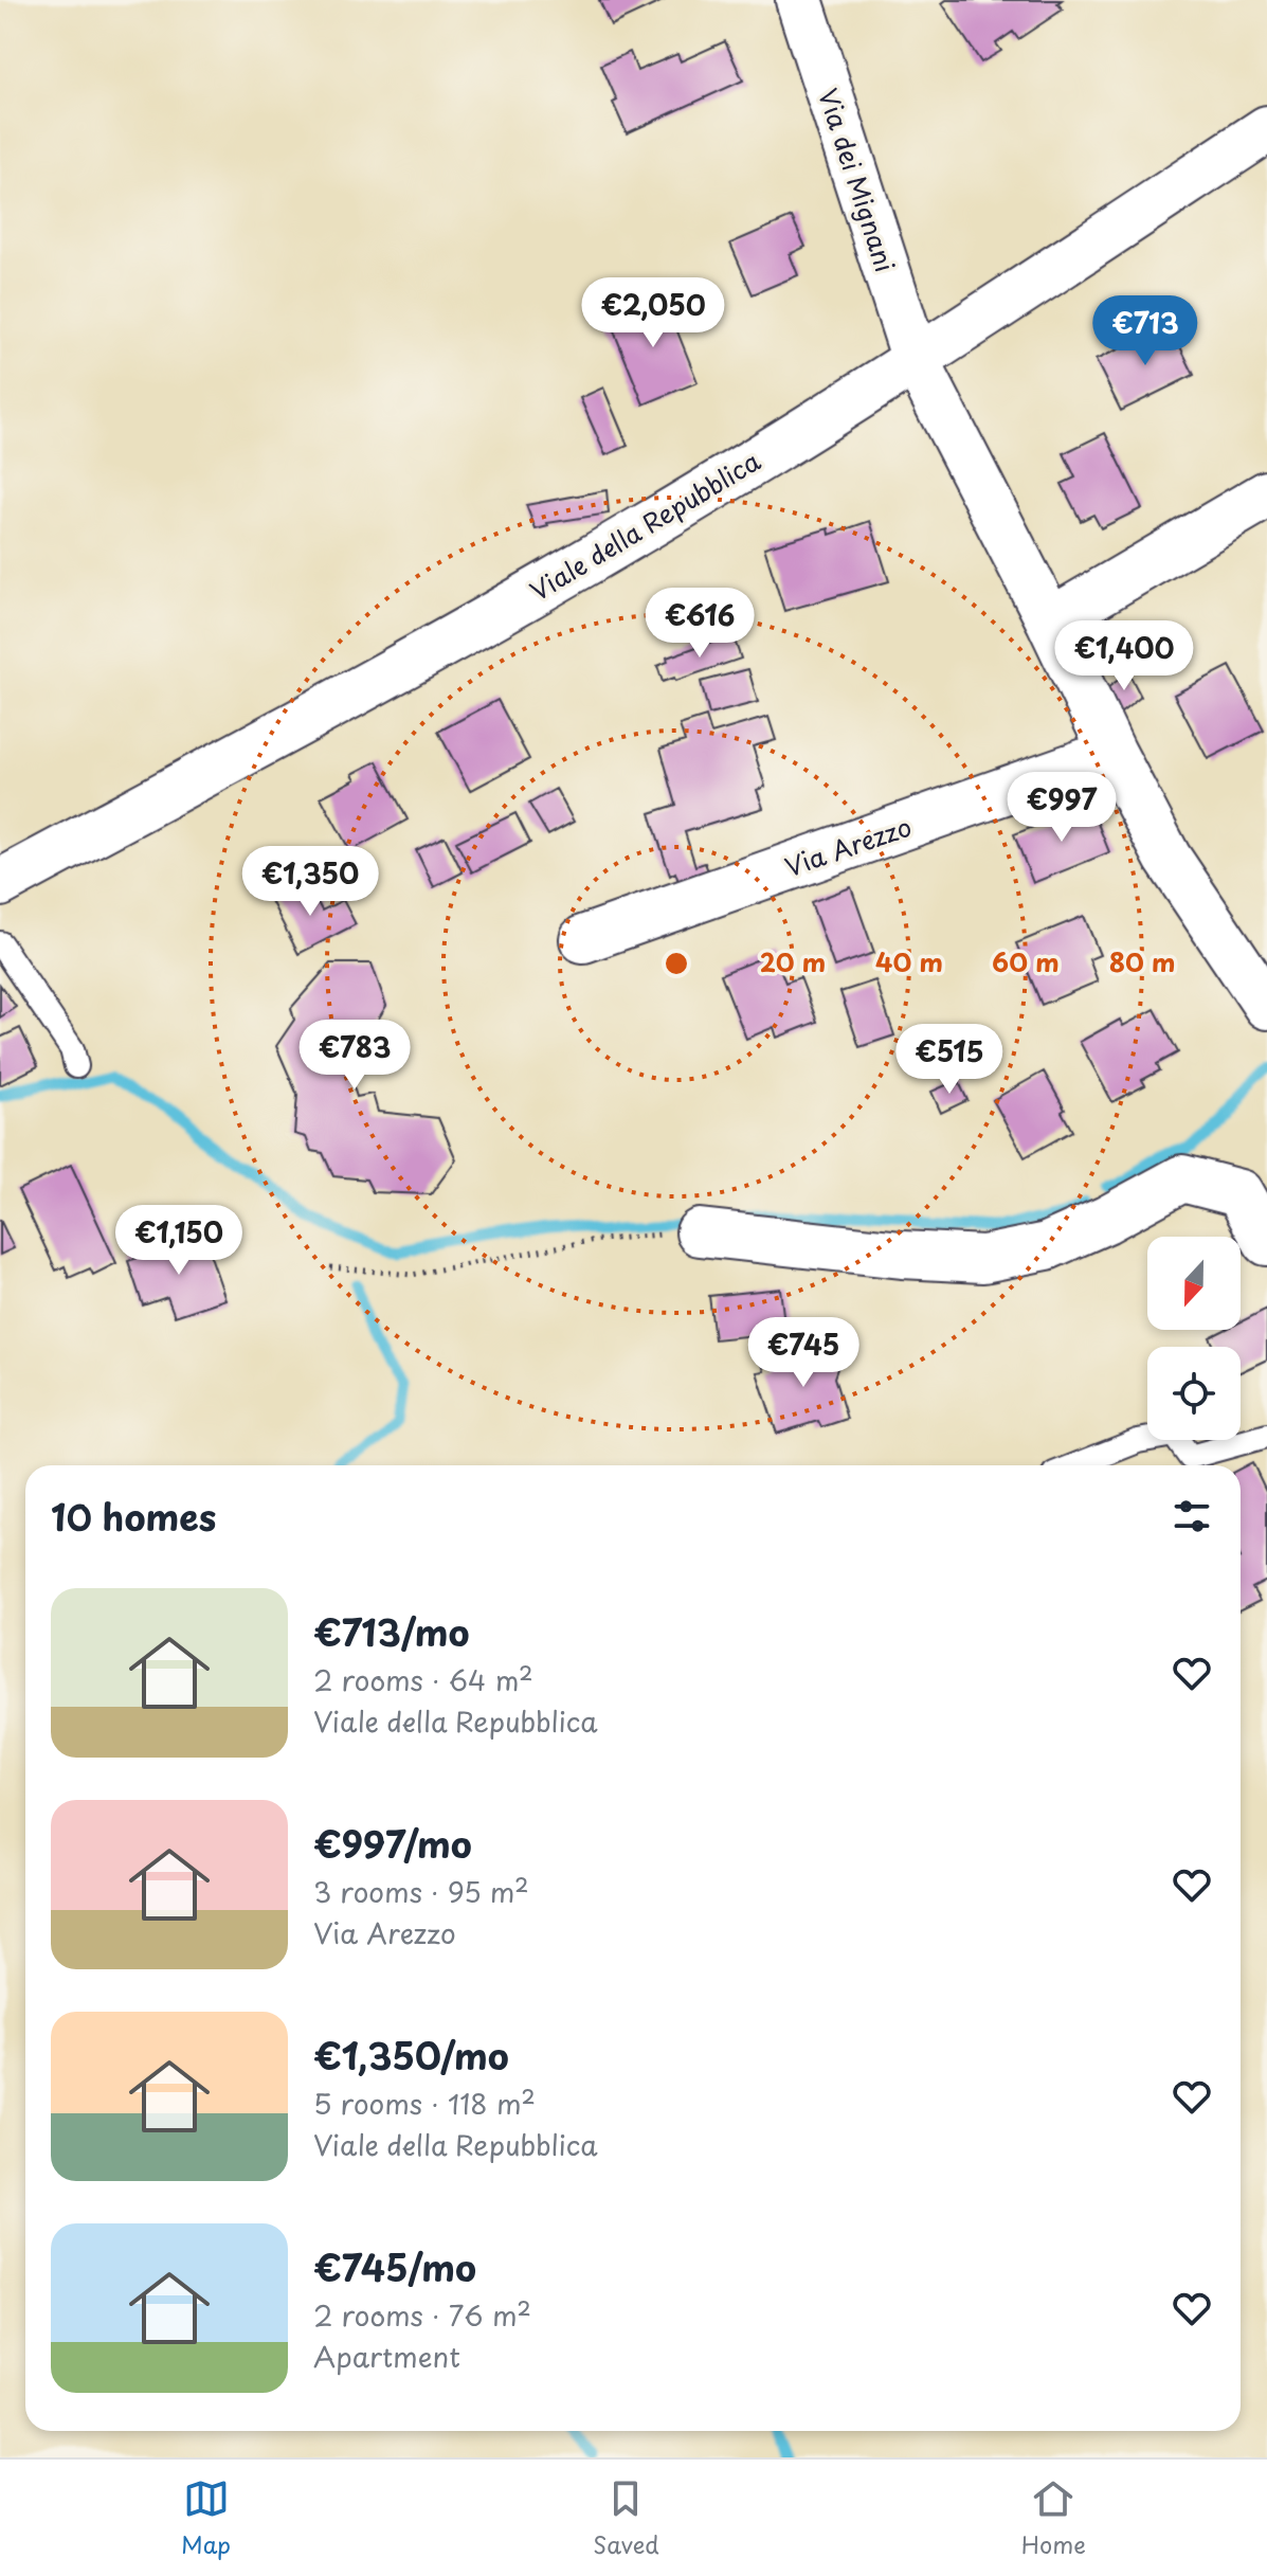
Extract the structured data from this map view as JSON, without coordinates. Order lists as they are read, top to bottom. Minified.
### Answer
{"streets":{"street":["Via dei Mignani","Viale della Repubblica","Via Arezzo"]},"crossings":[["Via dei Mignani","Viale della Repubblica"]],"north":"bottom","page":{"price":["€2,050","€713","€616","€1,400","€997","€1,350","€783","€515","€1,150","€745"],"heading":"10 homes","list":[{"name":"€713/mo","note":"2 rooms · 64 m² · Viale della Repubblica"},{"name":"€997/mo","note":"3 rooms · 95 m² · Via Arezzo"},{"name":"€1,350/mo","note":"5 rooms · 118 m² · Viale della Repubblica"},{"name":"€745/mo","note":"2 rooms · 76 m² · Apartment"}],"tabs":["Map","Saved","Home"]},"rings":["20 m","40 m","60 m","80 m"]}
